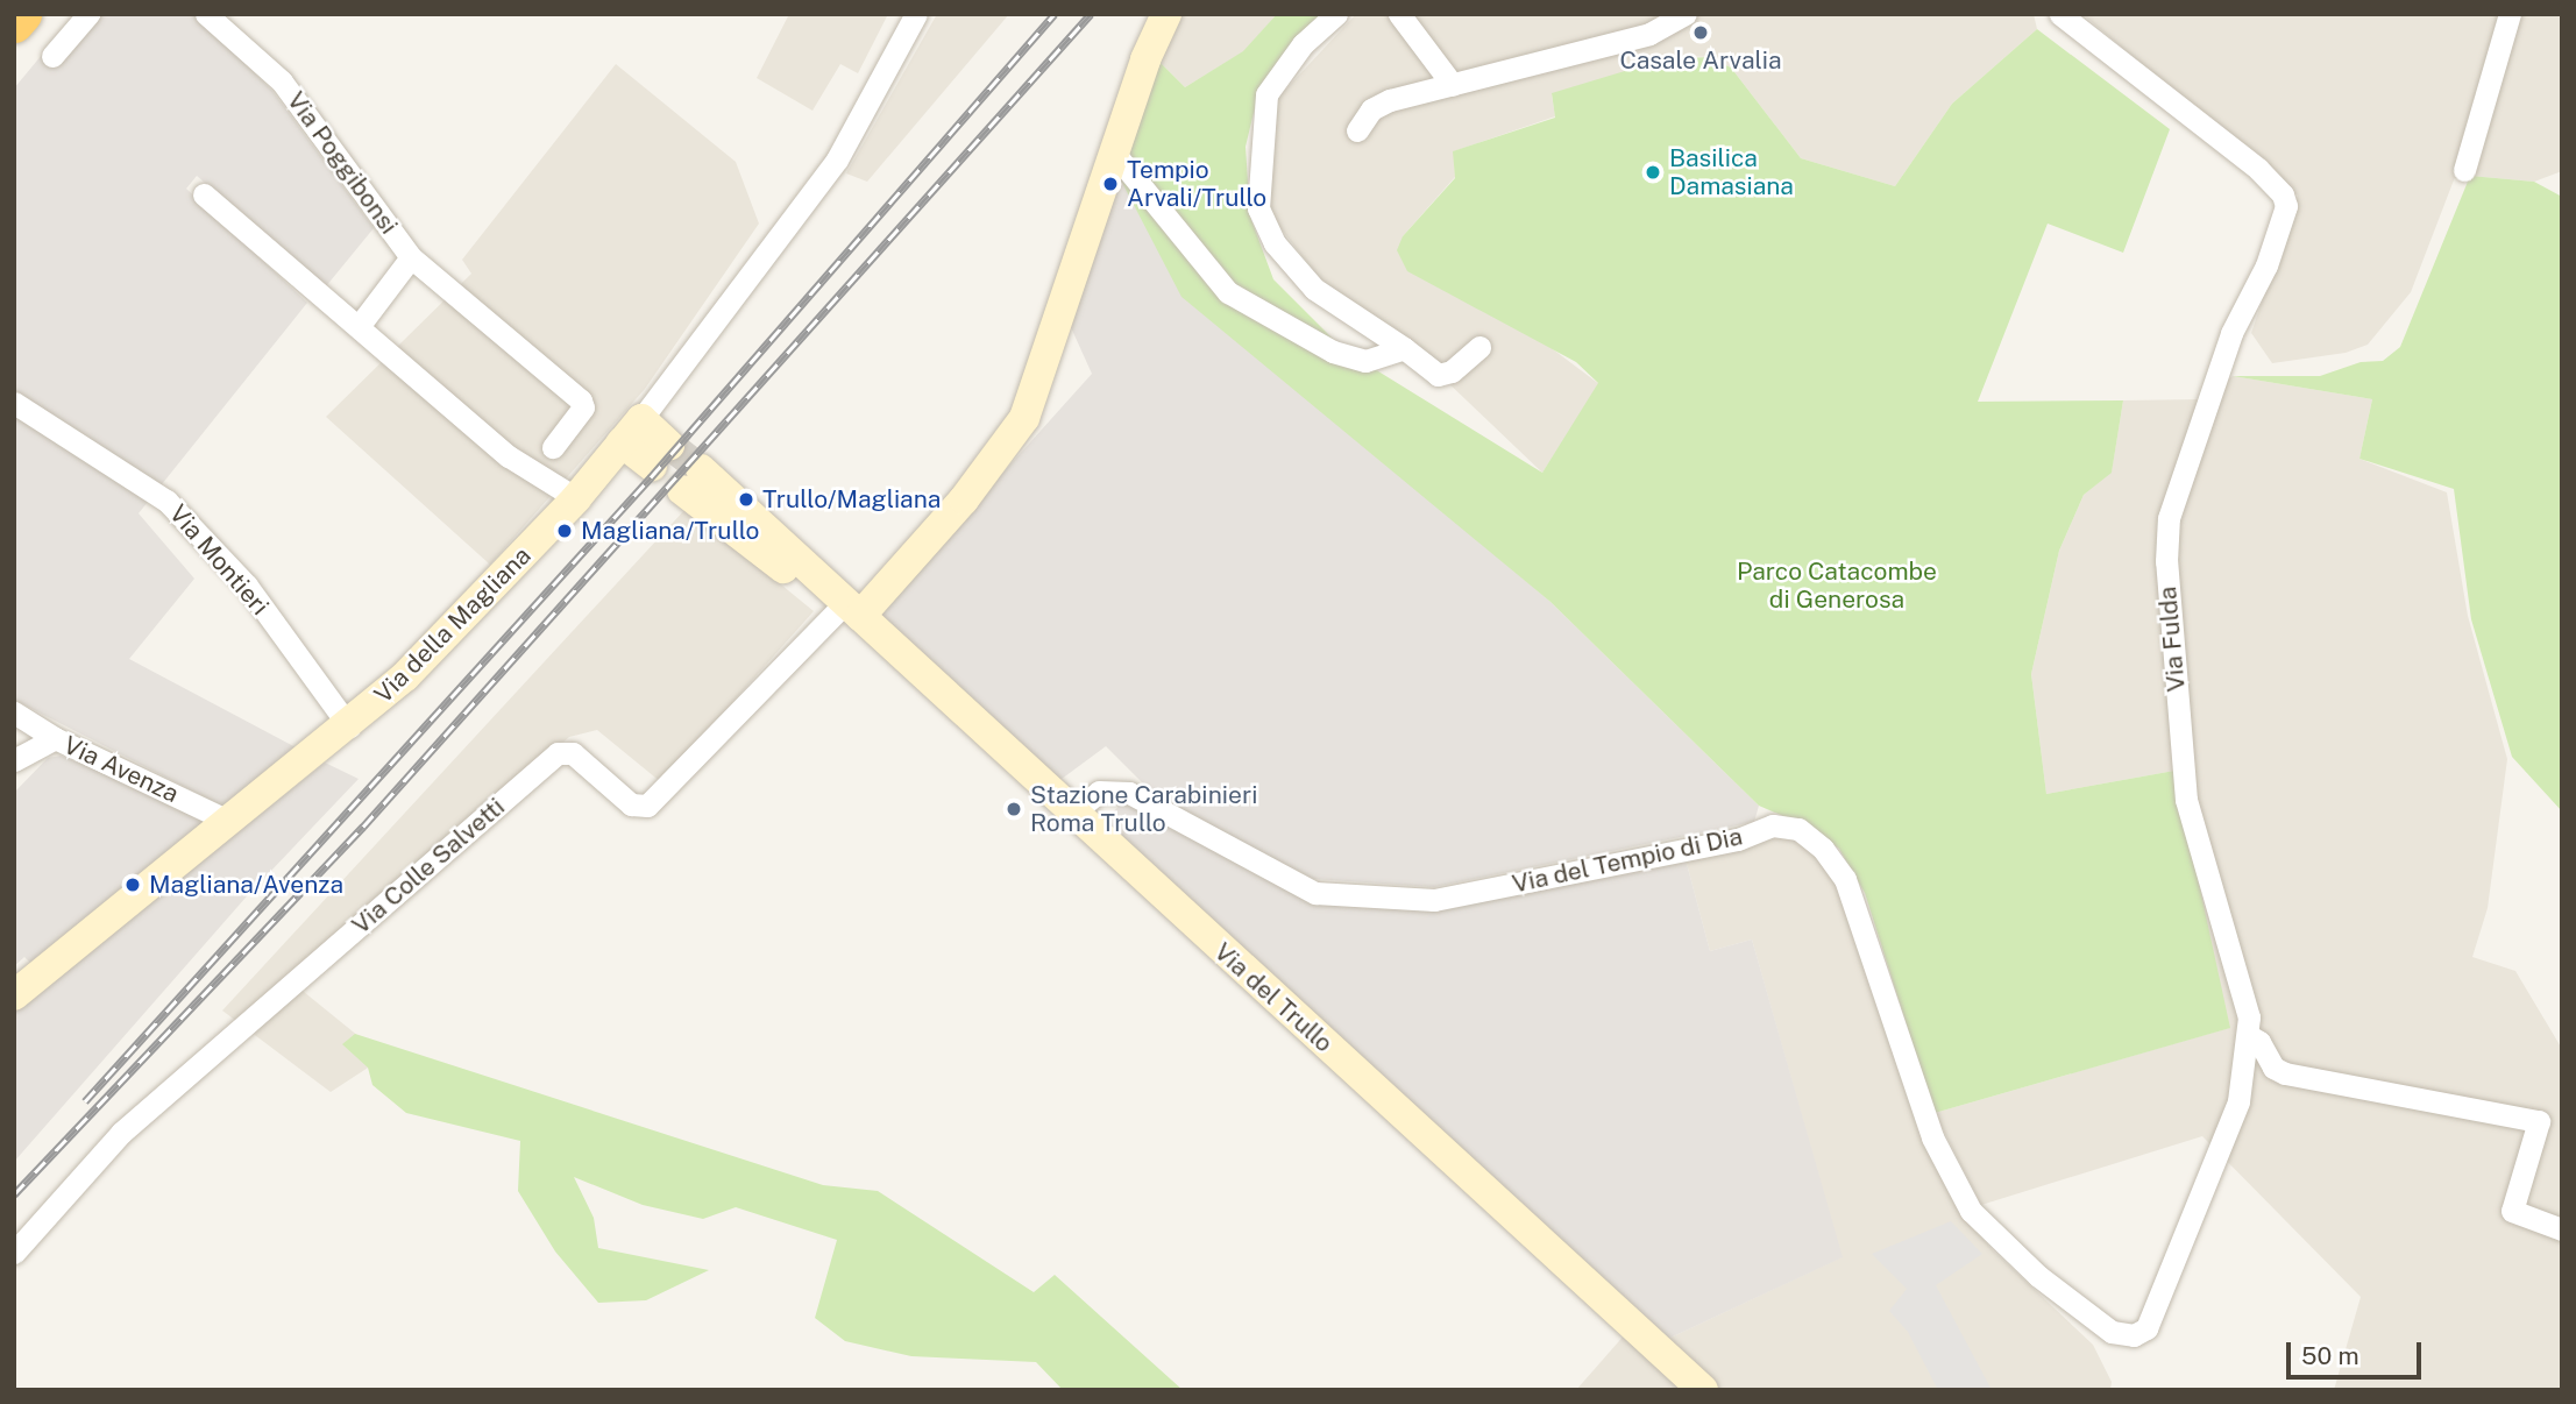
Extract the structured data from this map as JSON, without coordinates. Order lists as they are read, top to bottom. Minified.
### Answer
{"streets":{"main road":["Via della Magliana","Via del Trullo"],"street":["Via Poggibonsi","Via Montieri","Via Fulda","Via Avenza","Via del Tempio di Dia","Via Colle Salvetti"]},"crossings":[["Via Montieri","Via della Magliana"],["Via della Magliana","Via Avenza"],["Via Fulda","Via del Tempio di Dia"],["Via del Tempio di Dia","Via del Trullo"],["Via Colle Salvetti","Via del Trullo"]],"parks":["Parco Catacombe di Generosa"],"places":["Casale Arvalia","Basilica Damasiana","Tempio Arvali/Trullo","Trullo/Magliana","Magliana/Trullo","Stazione Carabinieri Roma Trullo","Magliana/Avenza"],"scale_bar":"50 m"}
